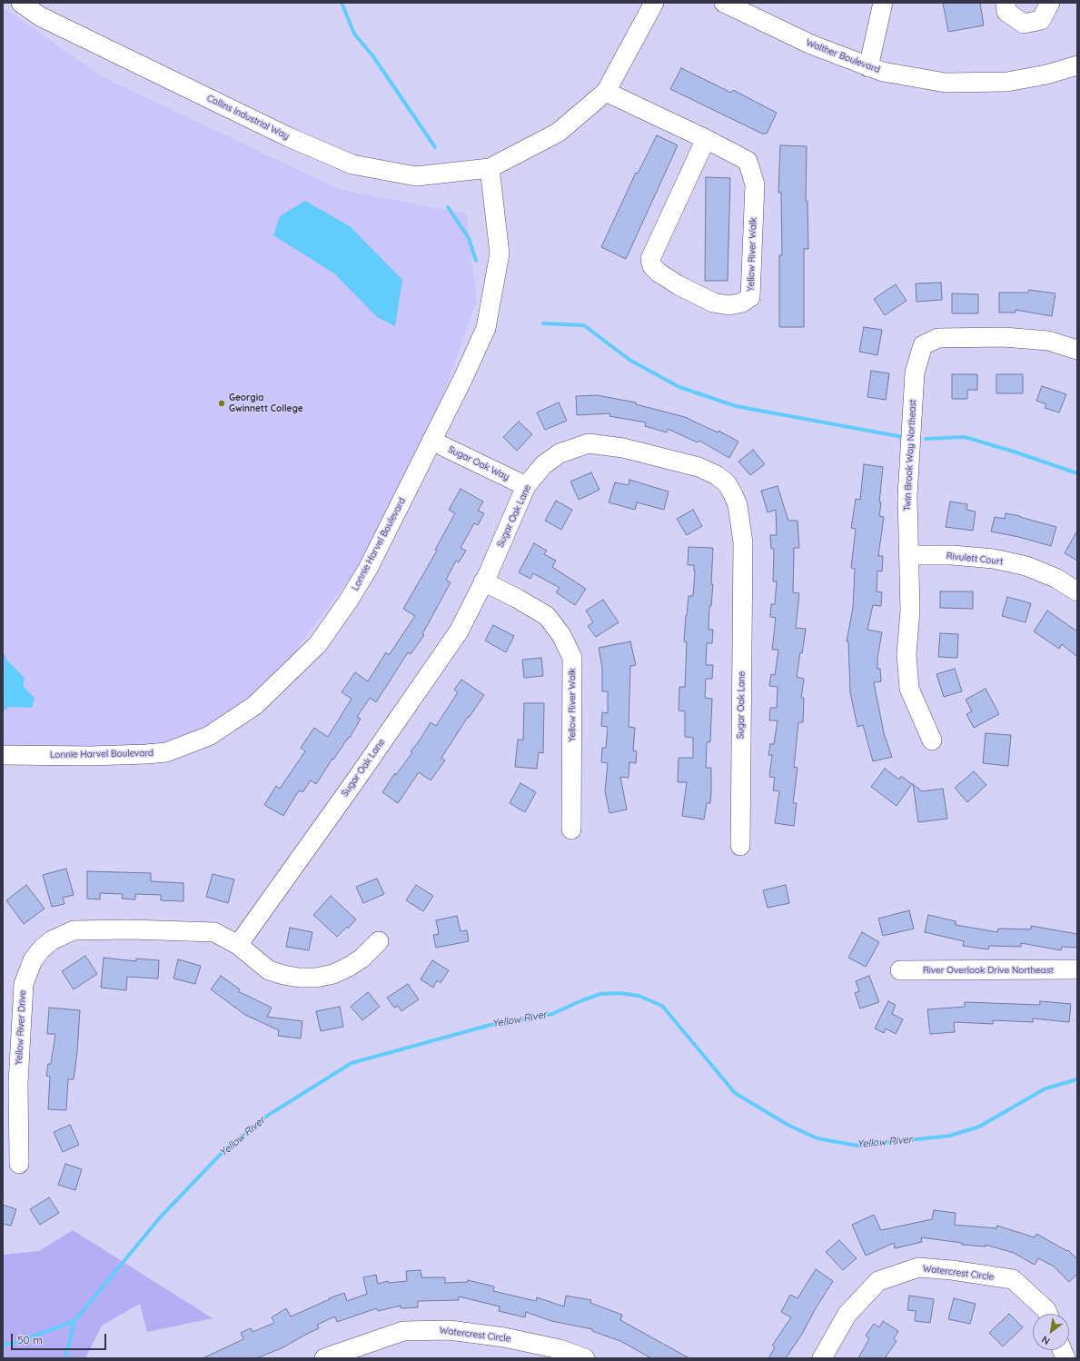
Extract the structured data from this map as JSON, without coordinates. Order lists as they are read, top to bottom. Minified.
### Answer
{"streets":{"street":["Walther Boulevard","Collins Industrial Way","Yellow River Walk","Twin Brook Way Northeast","Sugar Oak Way","Sugar Oak Lane","Lonnie Harvel Boulevard","Rivulett Court","River Overlook Drive Northeast","Yellow River Drive","Watercrest Circle"]},"crossings":[["Collins Industrial Way","Yellow River Walk"],["Collins Industrial Way","Lonnie Harvel Boulevard"],["Yellow River Walk","Sugar Oak Lane"],["Twin Brook Way Northeast","Rivulett Court"],["Sugar Oak Way","Sugar Oak Lane"],["Sugar Oak Way","Lonnie Harvel Boulevard"],["Sugar Oak Lane","Yellow River Drive"]],"water":["Yellow River"],"places":["Georgia Gwinnett College"],"scale_bar":"50 m","north":"bottom left"}
